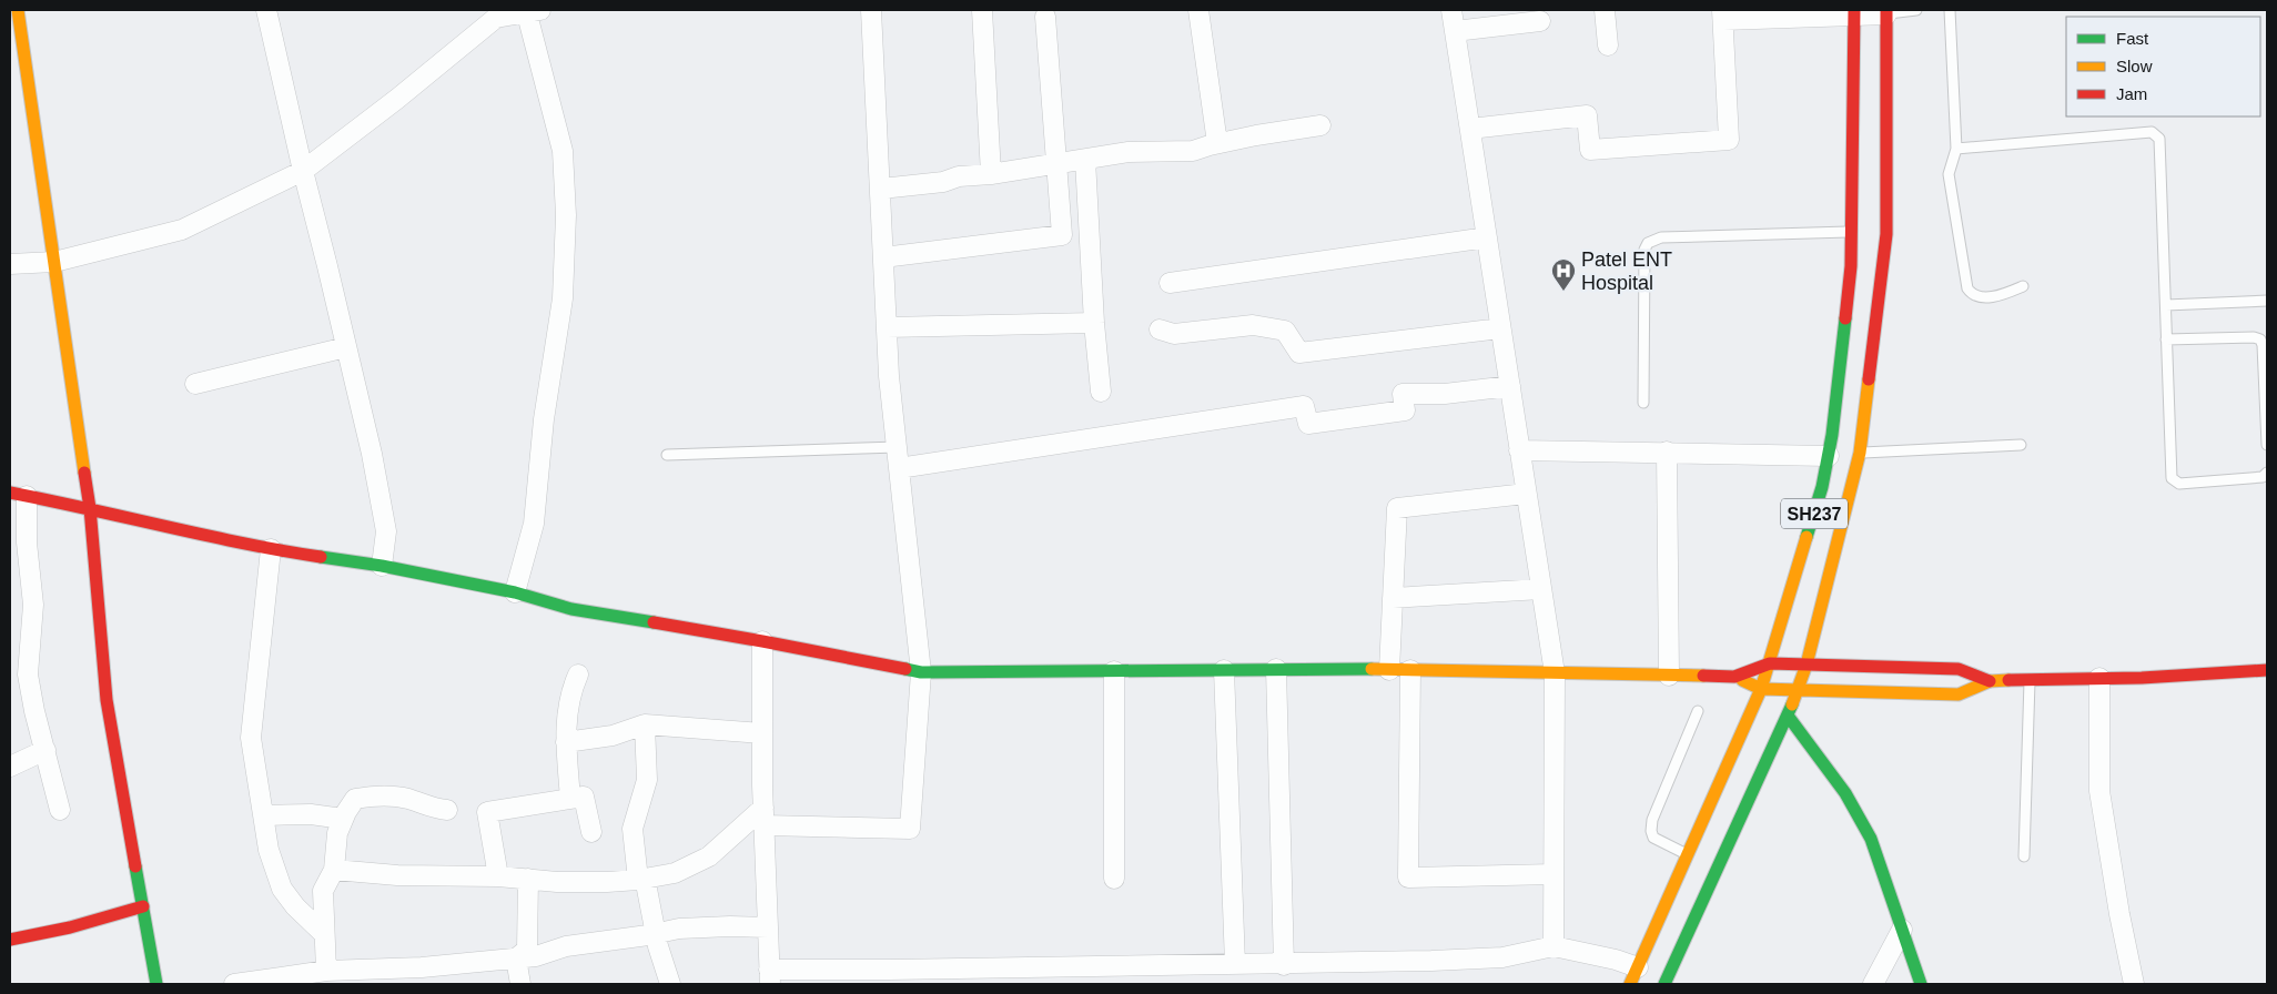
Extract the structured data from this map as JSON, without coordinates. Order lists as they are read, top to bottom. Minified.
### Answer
{"streets":{"main road":["SH237"]},"places":{"hospital":["Patel ENT Hospital"]},"legend":["Fast","Slow","Jam"]}
